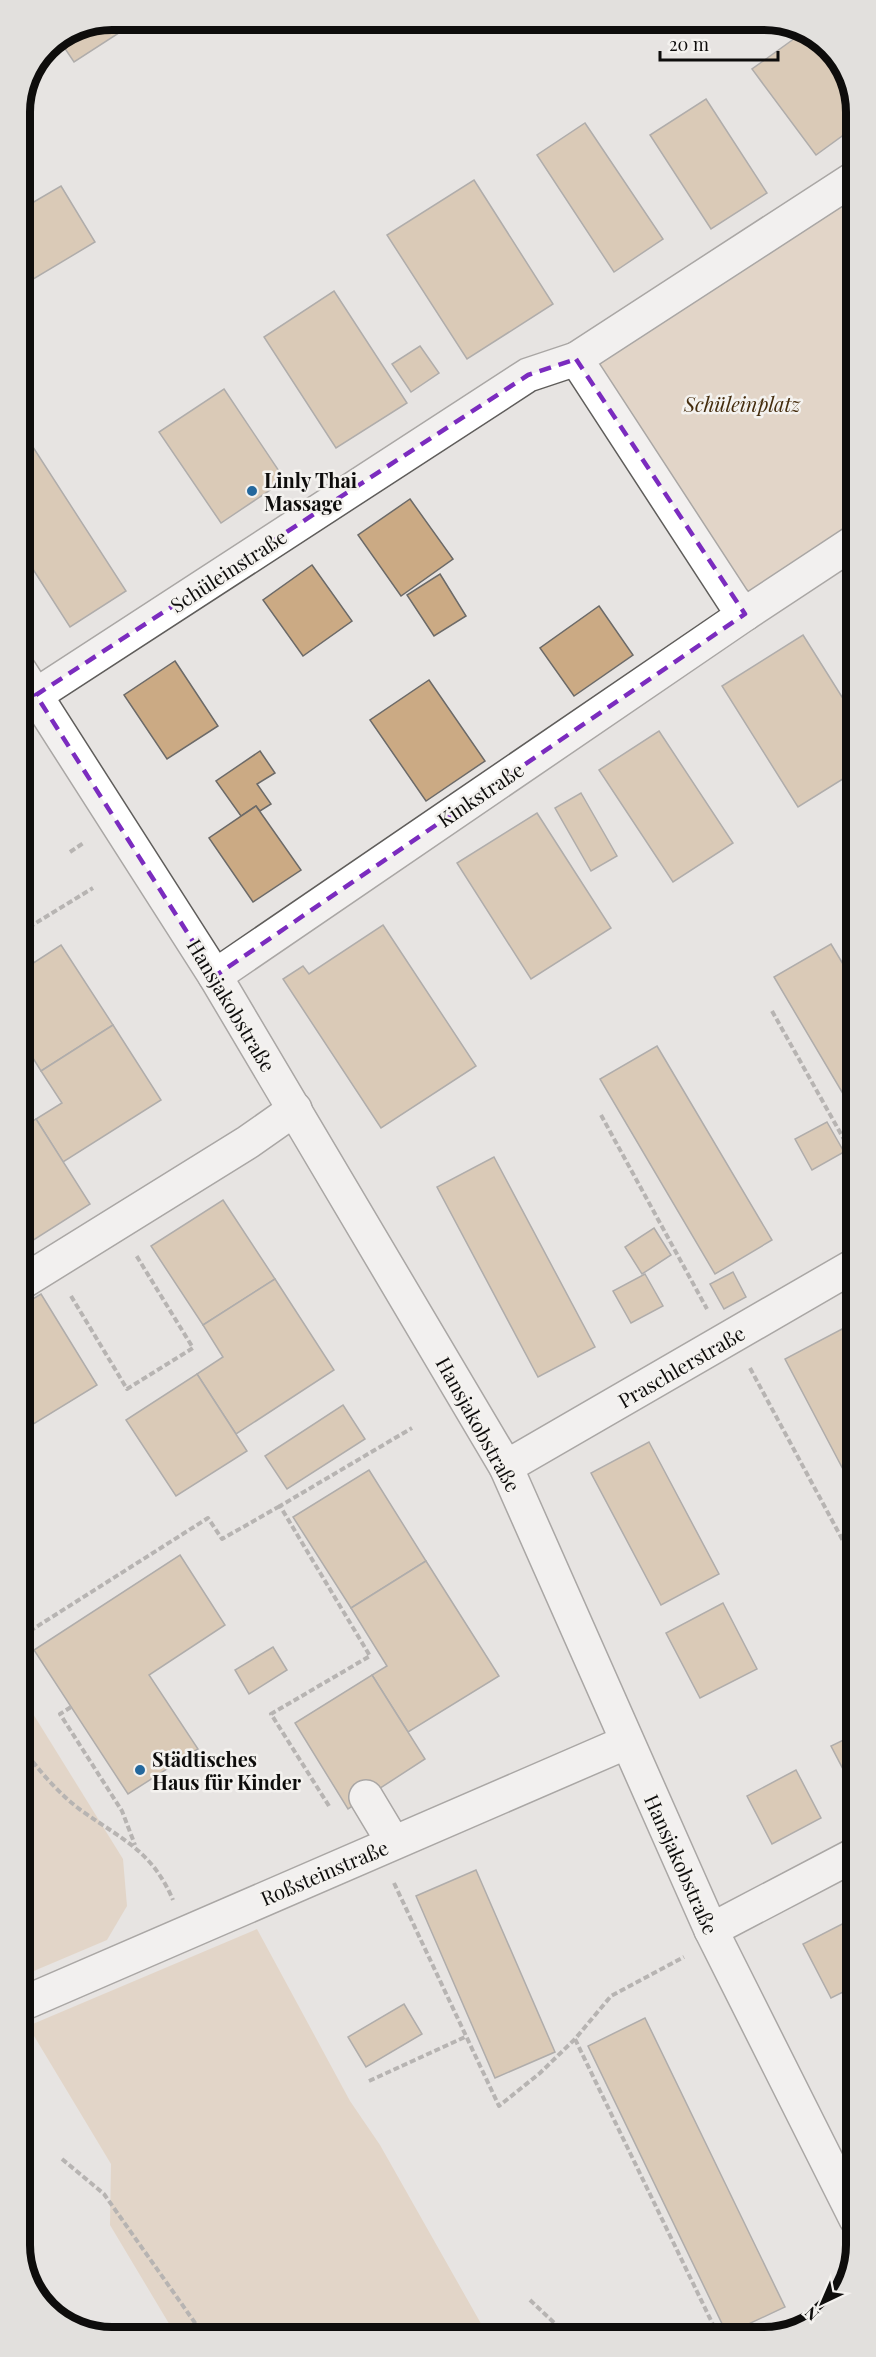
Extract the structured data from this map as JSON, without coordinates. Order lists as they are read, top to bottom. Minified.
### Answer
{"streets":{"street":["Schüleinstraße","Kinkstraße","Hansjakobstraße","Praschlerstraße","Roßsteinstraße"]},"crossings":[["Kinkstraße","Hansjakobstraße"],["Hansjakobstraße","Praschlerstraße"],["Hansjakobstraße","Roßsteinstraße"]],"parks":["Schüleinplatz"],"places":["Linly Thai Massage","Städtisches Haus für Kinder"],"scale_bar":"20 m","north":"bottom left"}
